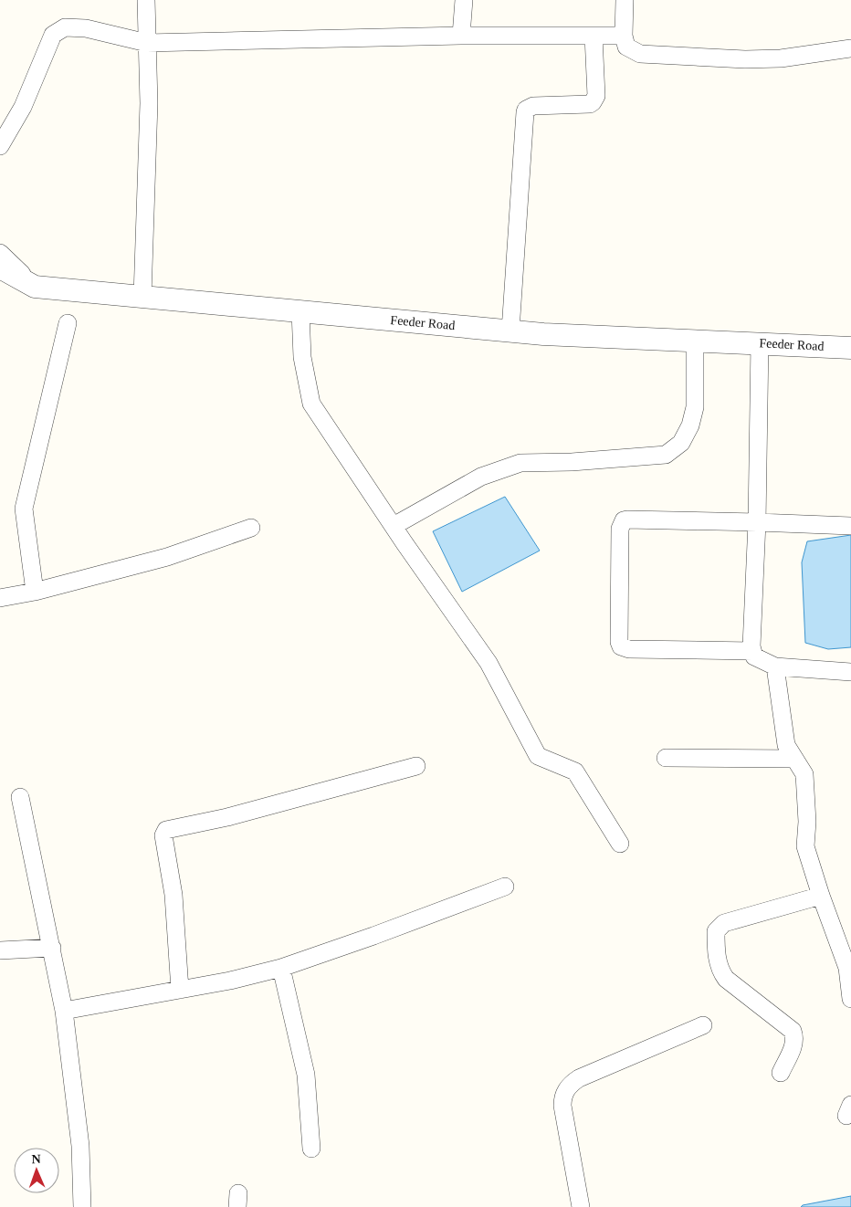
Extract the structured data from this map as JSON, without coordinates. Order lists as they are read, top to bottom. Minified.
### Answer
{"streets":{"street":["Feeder Road"]},"north":"top"}
